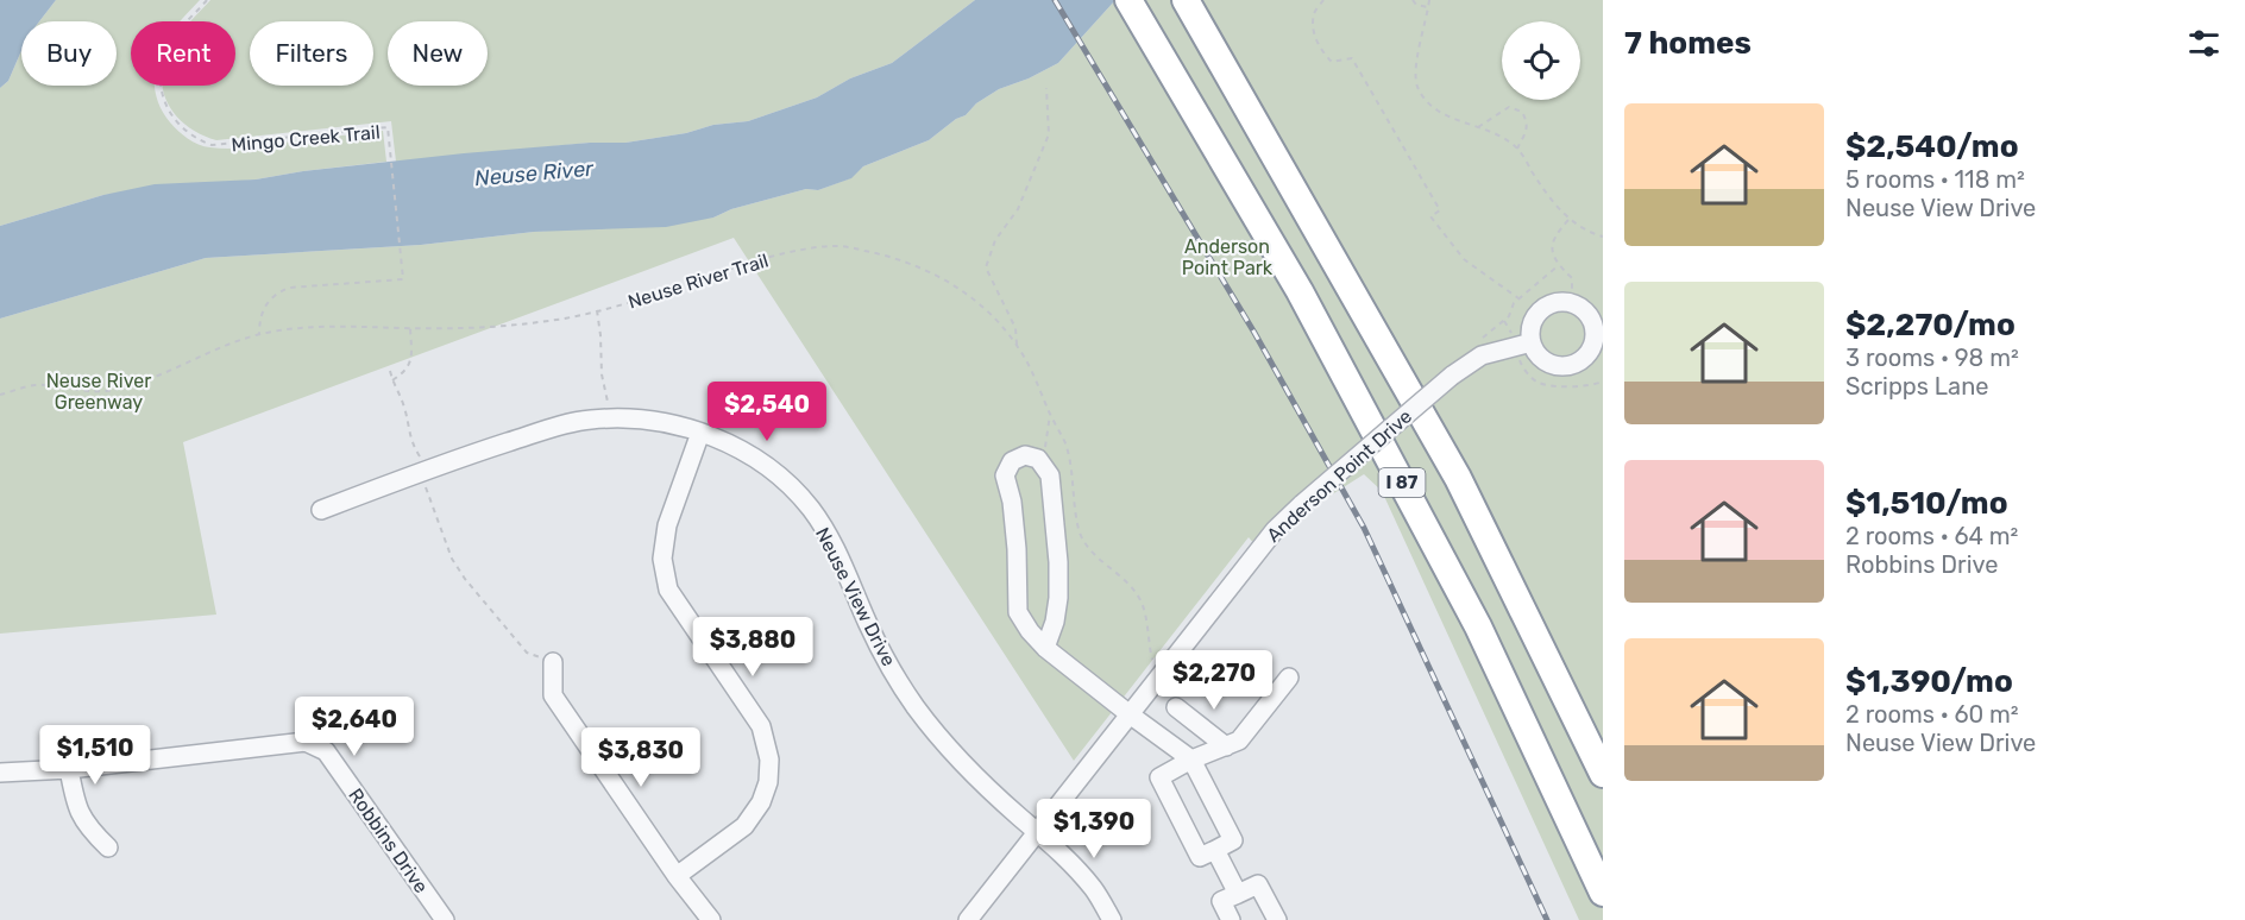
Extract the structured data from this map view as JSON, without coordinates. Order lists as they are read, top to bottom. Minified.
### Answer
{"streets":{"highway":["I 87"],"street":["Anderson Point Drive","Neuse View Drive","Robbins Drive"],"path":["Mingo Creek Trail","Neuse River Trail"]},"crossings":[["Mingo Creek Trail","Neuse River Trail"],["Anderson Point Drive","Neuse View Drive"]],"water":["Neuse River"],"parks":["Anderson Point Park","Neuse River Greenway"],"page":{"heading":"7 homes","chip":["Buy","Rent","Filters","New"],"list":[{"name":"$2,540/mo","note":"5 rooms · 118 m² · Neuse View Drive"},{"name":"$2,270/mo","note":"3 rooms · 98 m² · Scripps Lane"},{"name":"$1,510/mo","note":"2 rooms · 64 m² · Robbins Drive"},{"name":"$1,390/mo","note":"2 rooms · 60 m² · Neuse View Drive"}],"price":["$2,540","$3,880","$2,270","$2,640","$1,510","$3,830","$1,390"]}}
